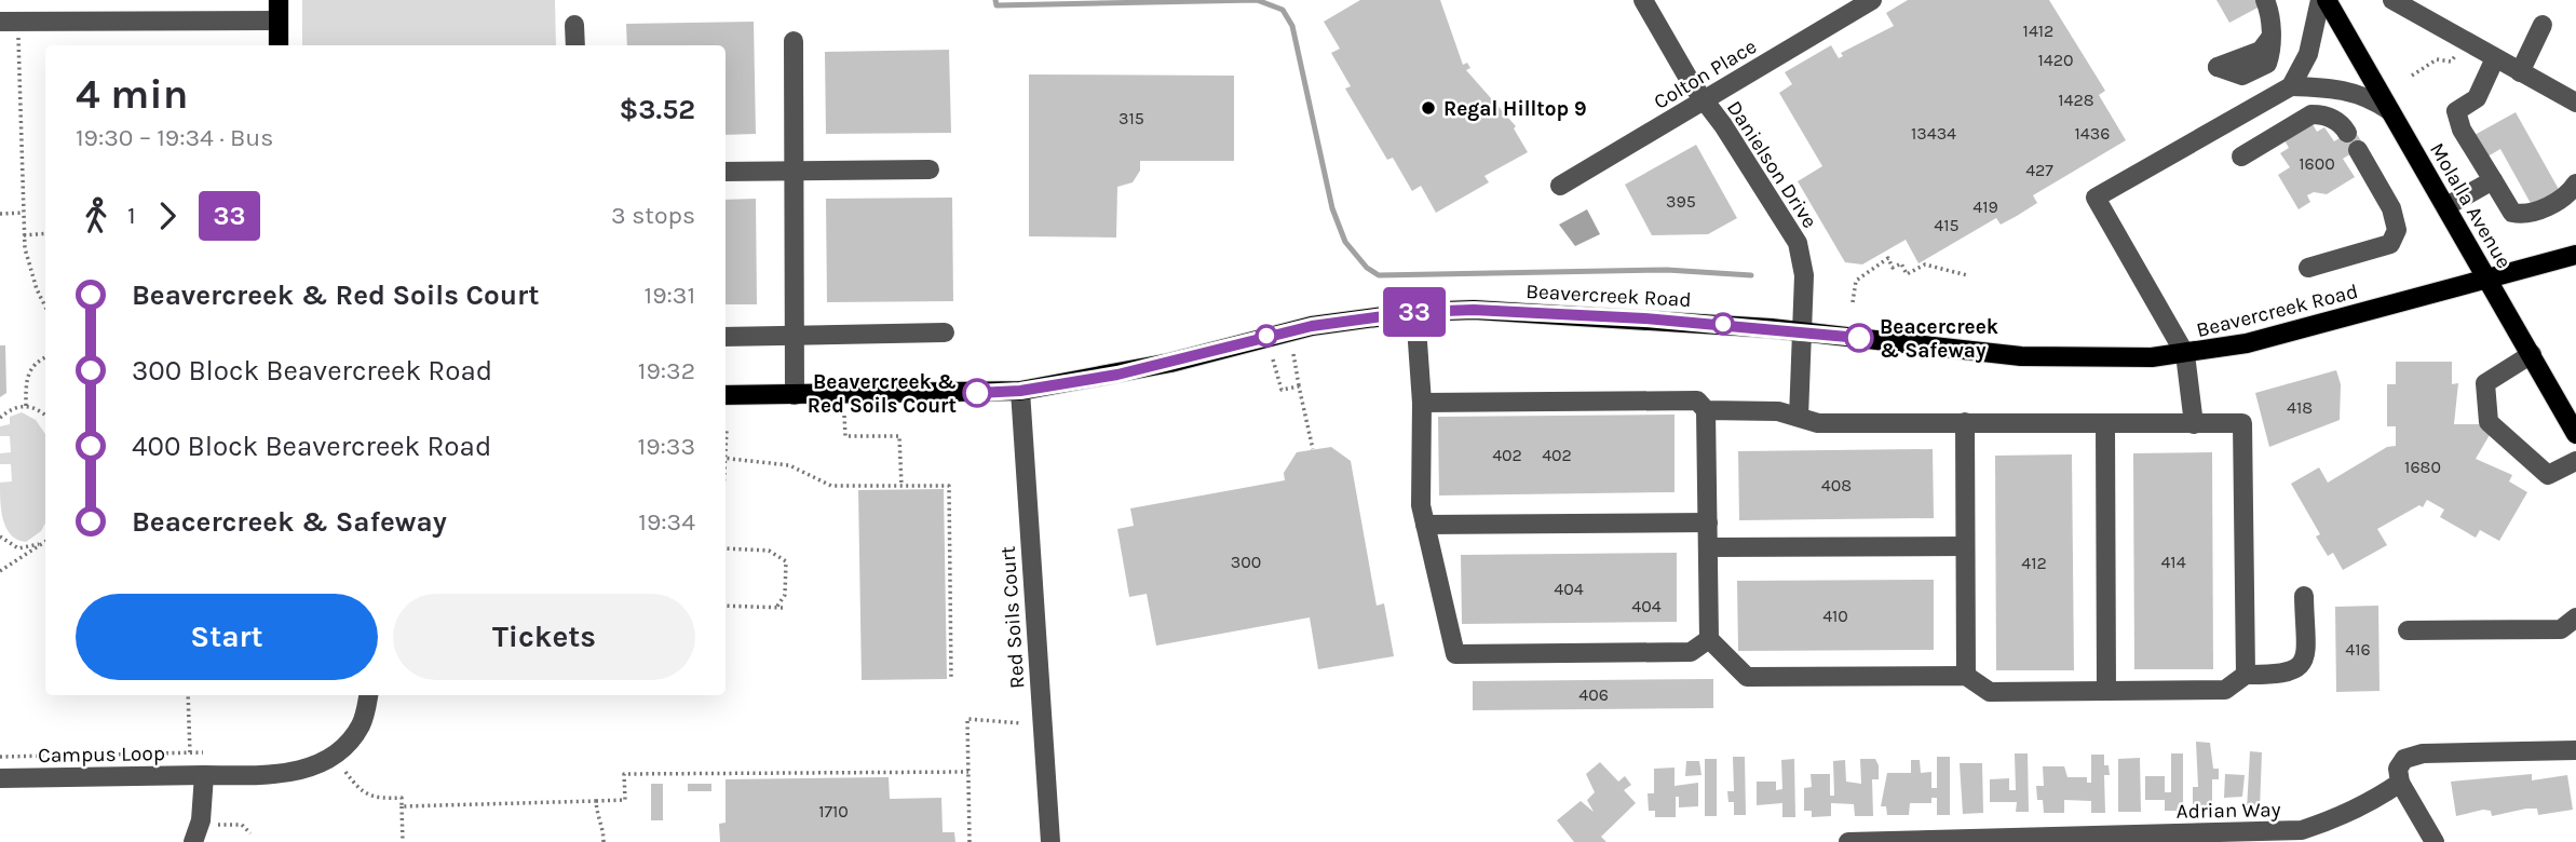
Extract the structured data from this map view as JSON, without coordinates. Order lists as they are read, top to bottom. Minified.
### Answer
{"streets":{"main road":["Molalla Avenue","Beavercreek Road"],"street":["Colton Place","Danielson Drive","Red Soils Court","Campus Loop","Adrian Way"]},"crossings":[["Colton Place","Danielson Drive"],["Danielson Drive","Beavercreek Road"],["Molalla Avenue","Beavercreek Road"],["Beavercreek Road","Red Soils Court"]],"places":["Regal Hilltop 9","Beacercreek & Safeway","Beavercreek & Red Soils Court"],"lines":["bus line 33"],"house_numbers":["1412","1420","1428","315","13434","1436","1600","427","395","419","415","418","402","402","1680","408","300","414","412","404","404","410","416","406","1710"],"page":{"on_map":"33","heading":["4 min","19:30 – 19:34 · Bus","$3.52"],"legs":["1","33","3 stops"],"list":[{"name":"Beavercreek & Red Soils Court","value":"19:31"},{"name":"300 Block Beavercreek Road","value":"19:32"},{"name":"400 Block Beavercreek Road","value":"19:33"},{"name":"Beacercreek & Safeway","value":"19:34"}],"buttons":["Start","Tickets"]}}
